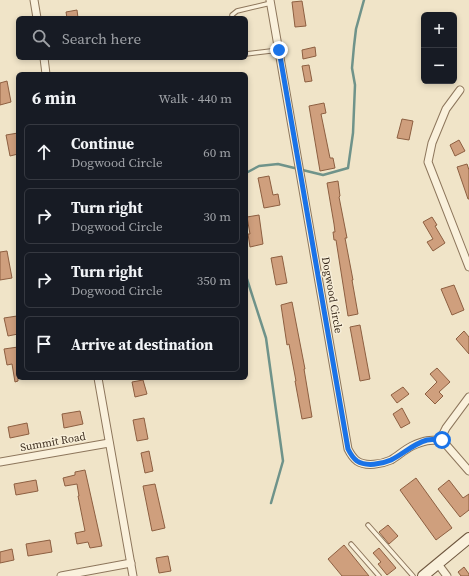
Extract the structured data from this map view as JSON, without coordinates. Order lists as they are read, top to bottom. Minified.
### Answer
{"streets":{"street":["Dogwood Circle","Summit Road"]},"page":{"map_buttons":["+","−"],"search":"Search here","heading":["6 min","Walk · 440 m"],"list":[["Continue","Dogwood Circle","60 m"],["Turn right","Dogwood Circle","30 m"],["Turn right","Dogwood Circle","350 m"],"Arrive at destination"]}}
